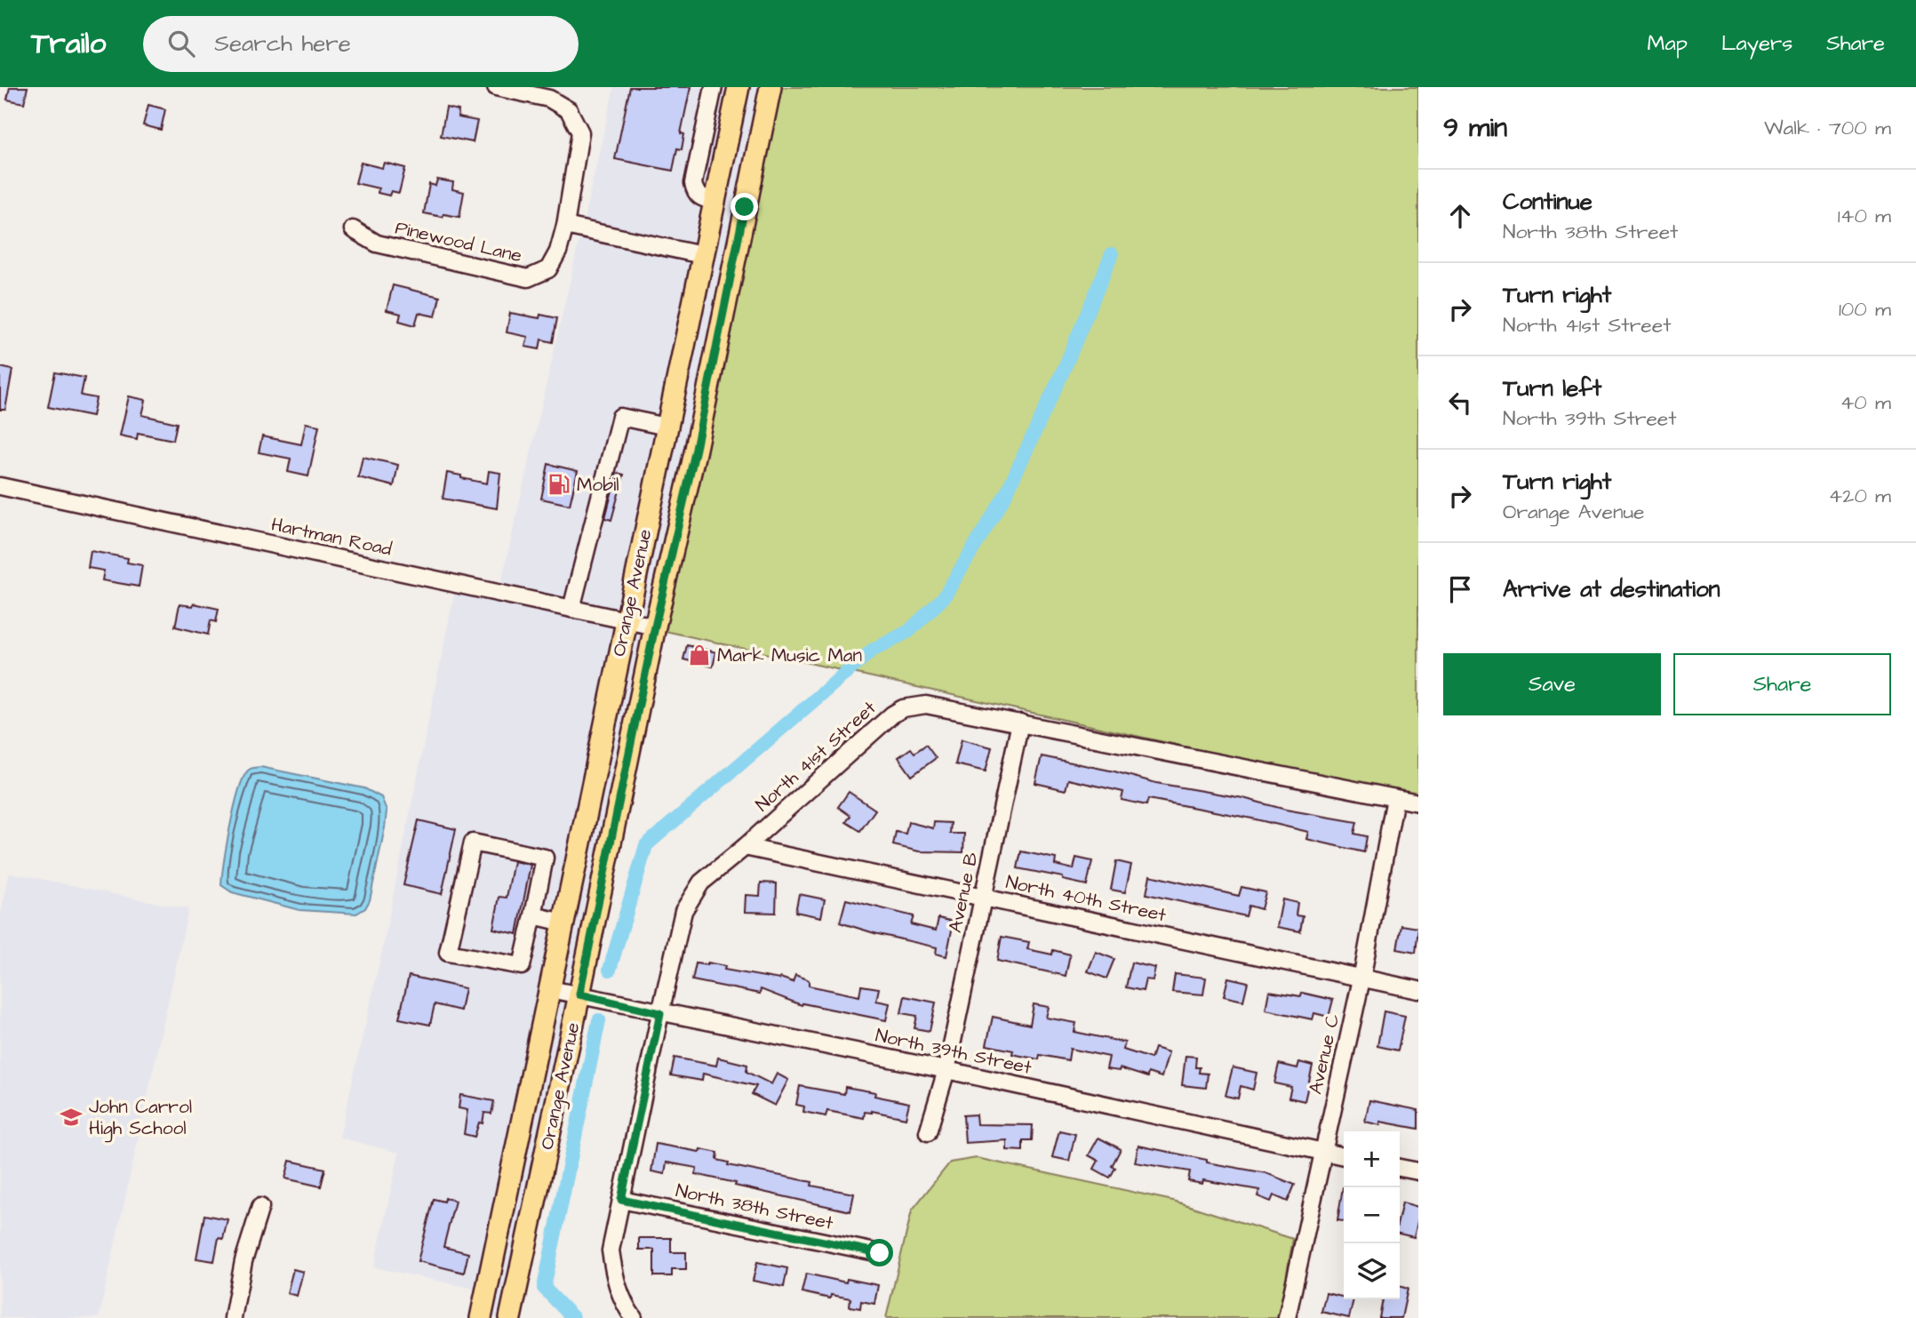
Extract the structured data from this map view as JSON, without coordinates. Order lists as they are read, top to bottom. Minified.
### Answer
{"streets":{"main road":["Orange Avenue"],"street":["Pinewood Lane","Hartman Road","North 41st Street","Avenue B","North 40th Street","North 39th Street","Avenue C","North 38th Street"]},"crossings":[["Hartman Road","Orange Avenue"],["Orange Avenue","North 39th Street"],["North 41st Street","Avenue B"],["North 41st Street","North 40th Street"],["North 41st Street","North 39th Street"],["North 41st Street","Avenue C"],["North 41st Street","North 38th Street"],["Avenue B","North 40th Street"],["Avenue B","North 39th Street"],["North 40th Street","Avenue C"],["North 39th Street","Avenue C"]],"places":{"fuel station":["Mobil"],"shop":["Mark Music Man"],"school or university":["John Carrol High School"]},"page":{"header":"Trailo","search":"Search here","nav":["Map","Layers","Share"],"heading":["9 min","Walk · 700 m"],"list":[["Continue","North 38th Street","140 m"],["Turn right","North 41st Street","100 m"],["Turn left","North 39th Street","40 m"],["Turn right","Orange Avenue","420 m"],"Arrive at destination"],"buttons":["Save","Share"],"map_buttons":["+","−"]}}
